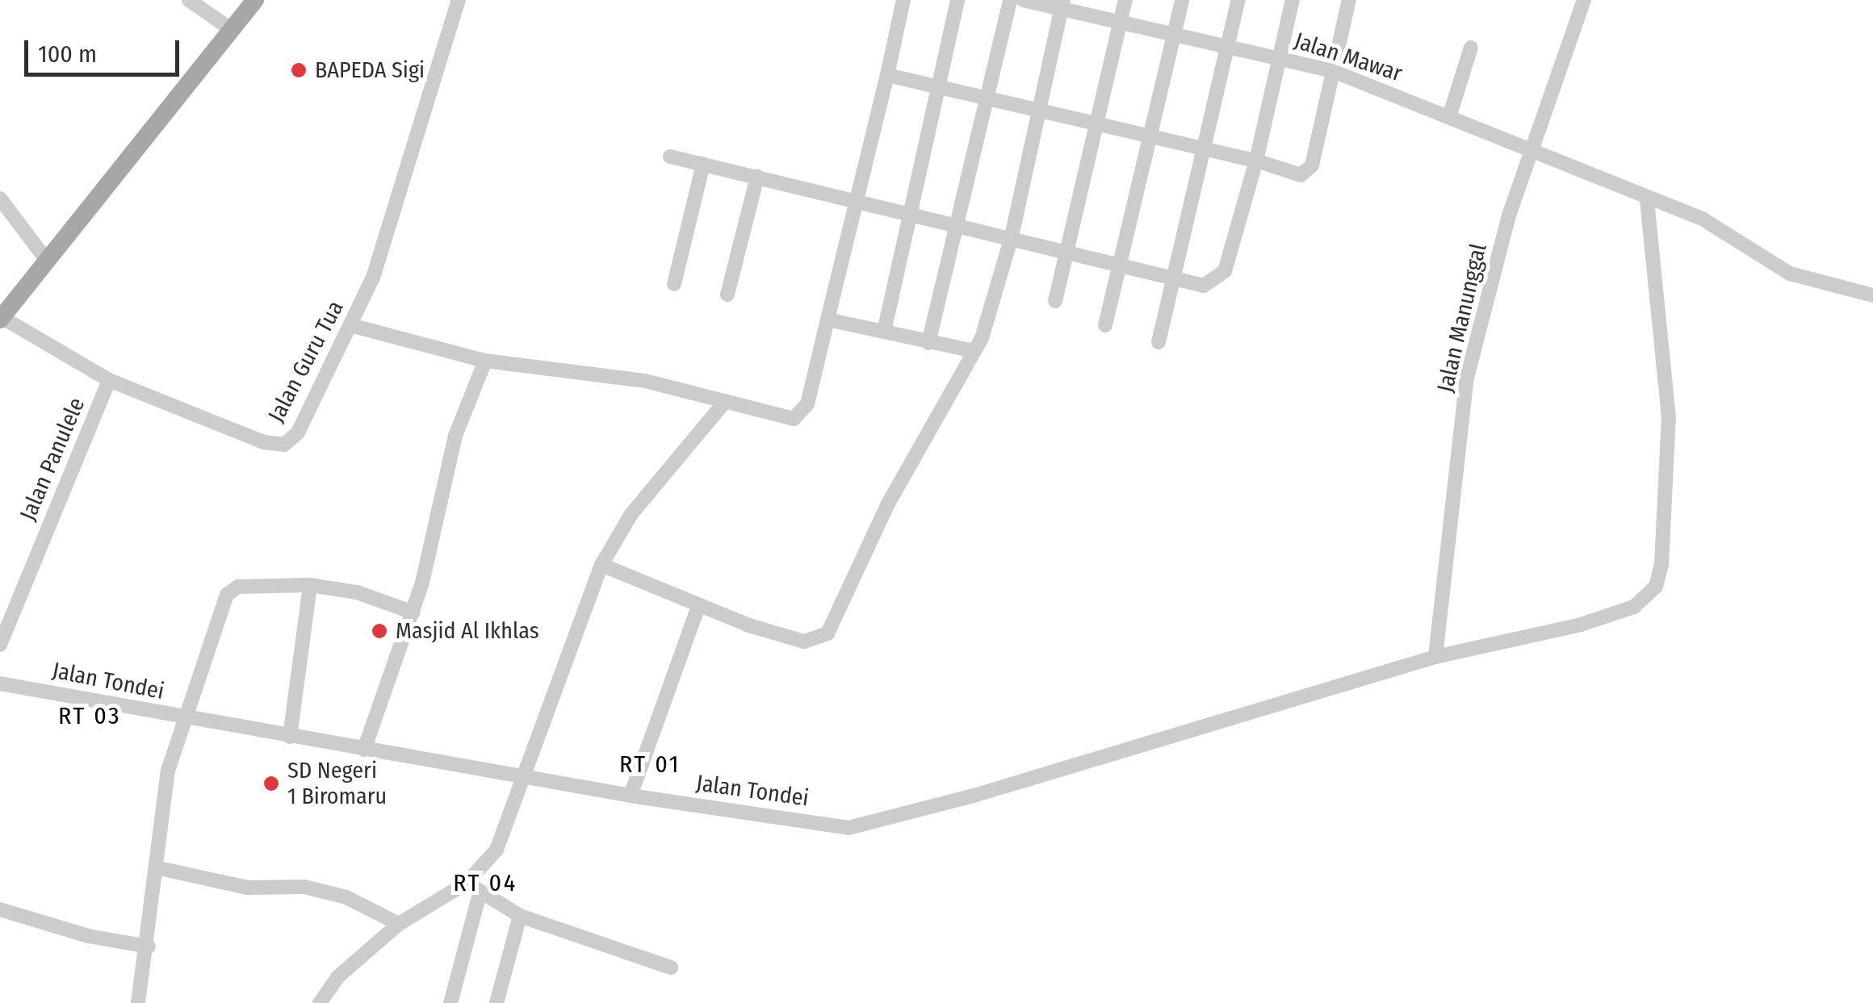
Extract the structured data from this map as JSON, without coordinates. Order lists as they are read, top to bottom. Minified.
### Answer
{"streets":{"street":["Jalan Mawar","Jalan Manunggal","Jalan Guru Tua","Jalan Panulele","Jalan Tondei"]},"crossings":[["Jalan Mawar","Jalan Manunggal"],["Jalan Mawar","Jalan Tondei"],["Jalan Manunggal","Jalan Tondei"],["Jalan Guru Tua","Jalan Panulele"]],"districts":["RT 03","RT 01","RT 04"],"places":["BAPEDA Sigi","Masjid Al Ikhlas","SD Negeri 1 Biromaru"],"scale_bar":"100 m"}
